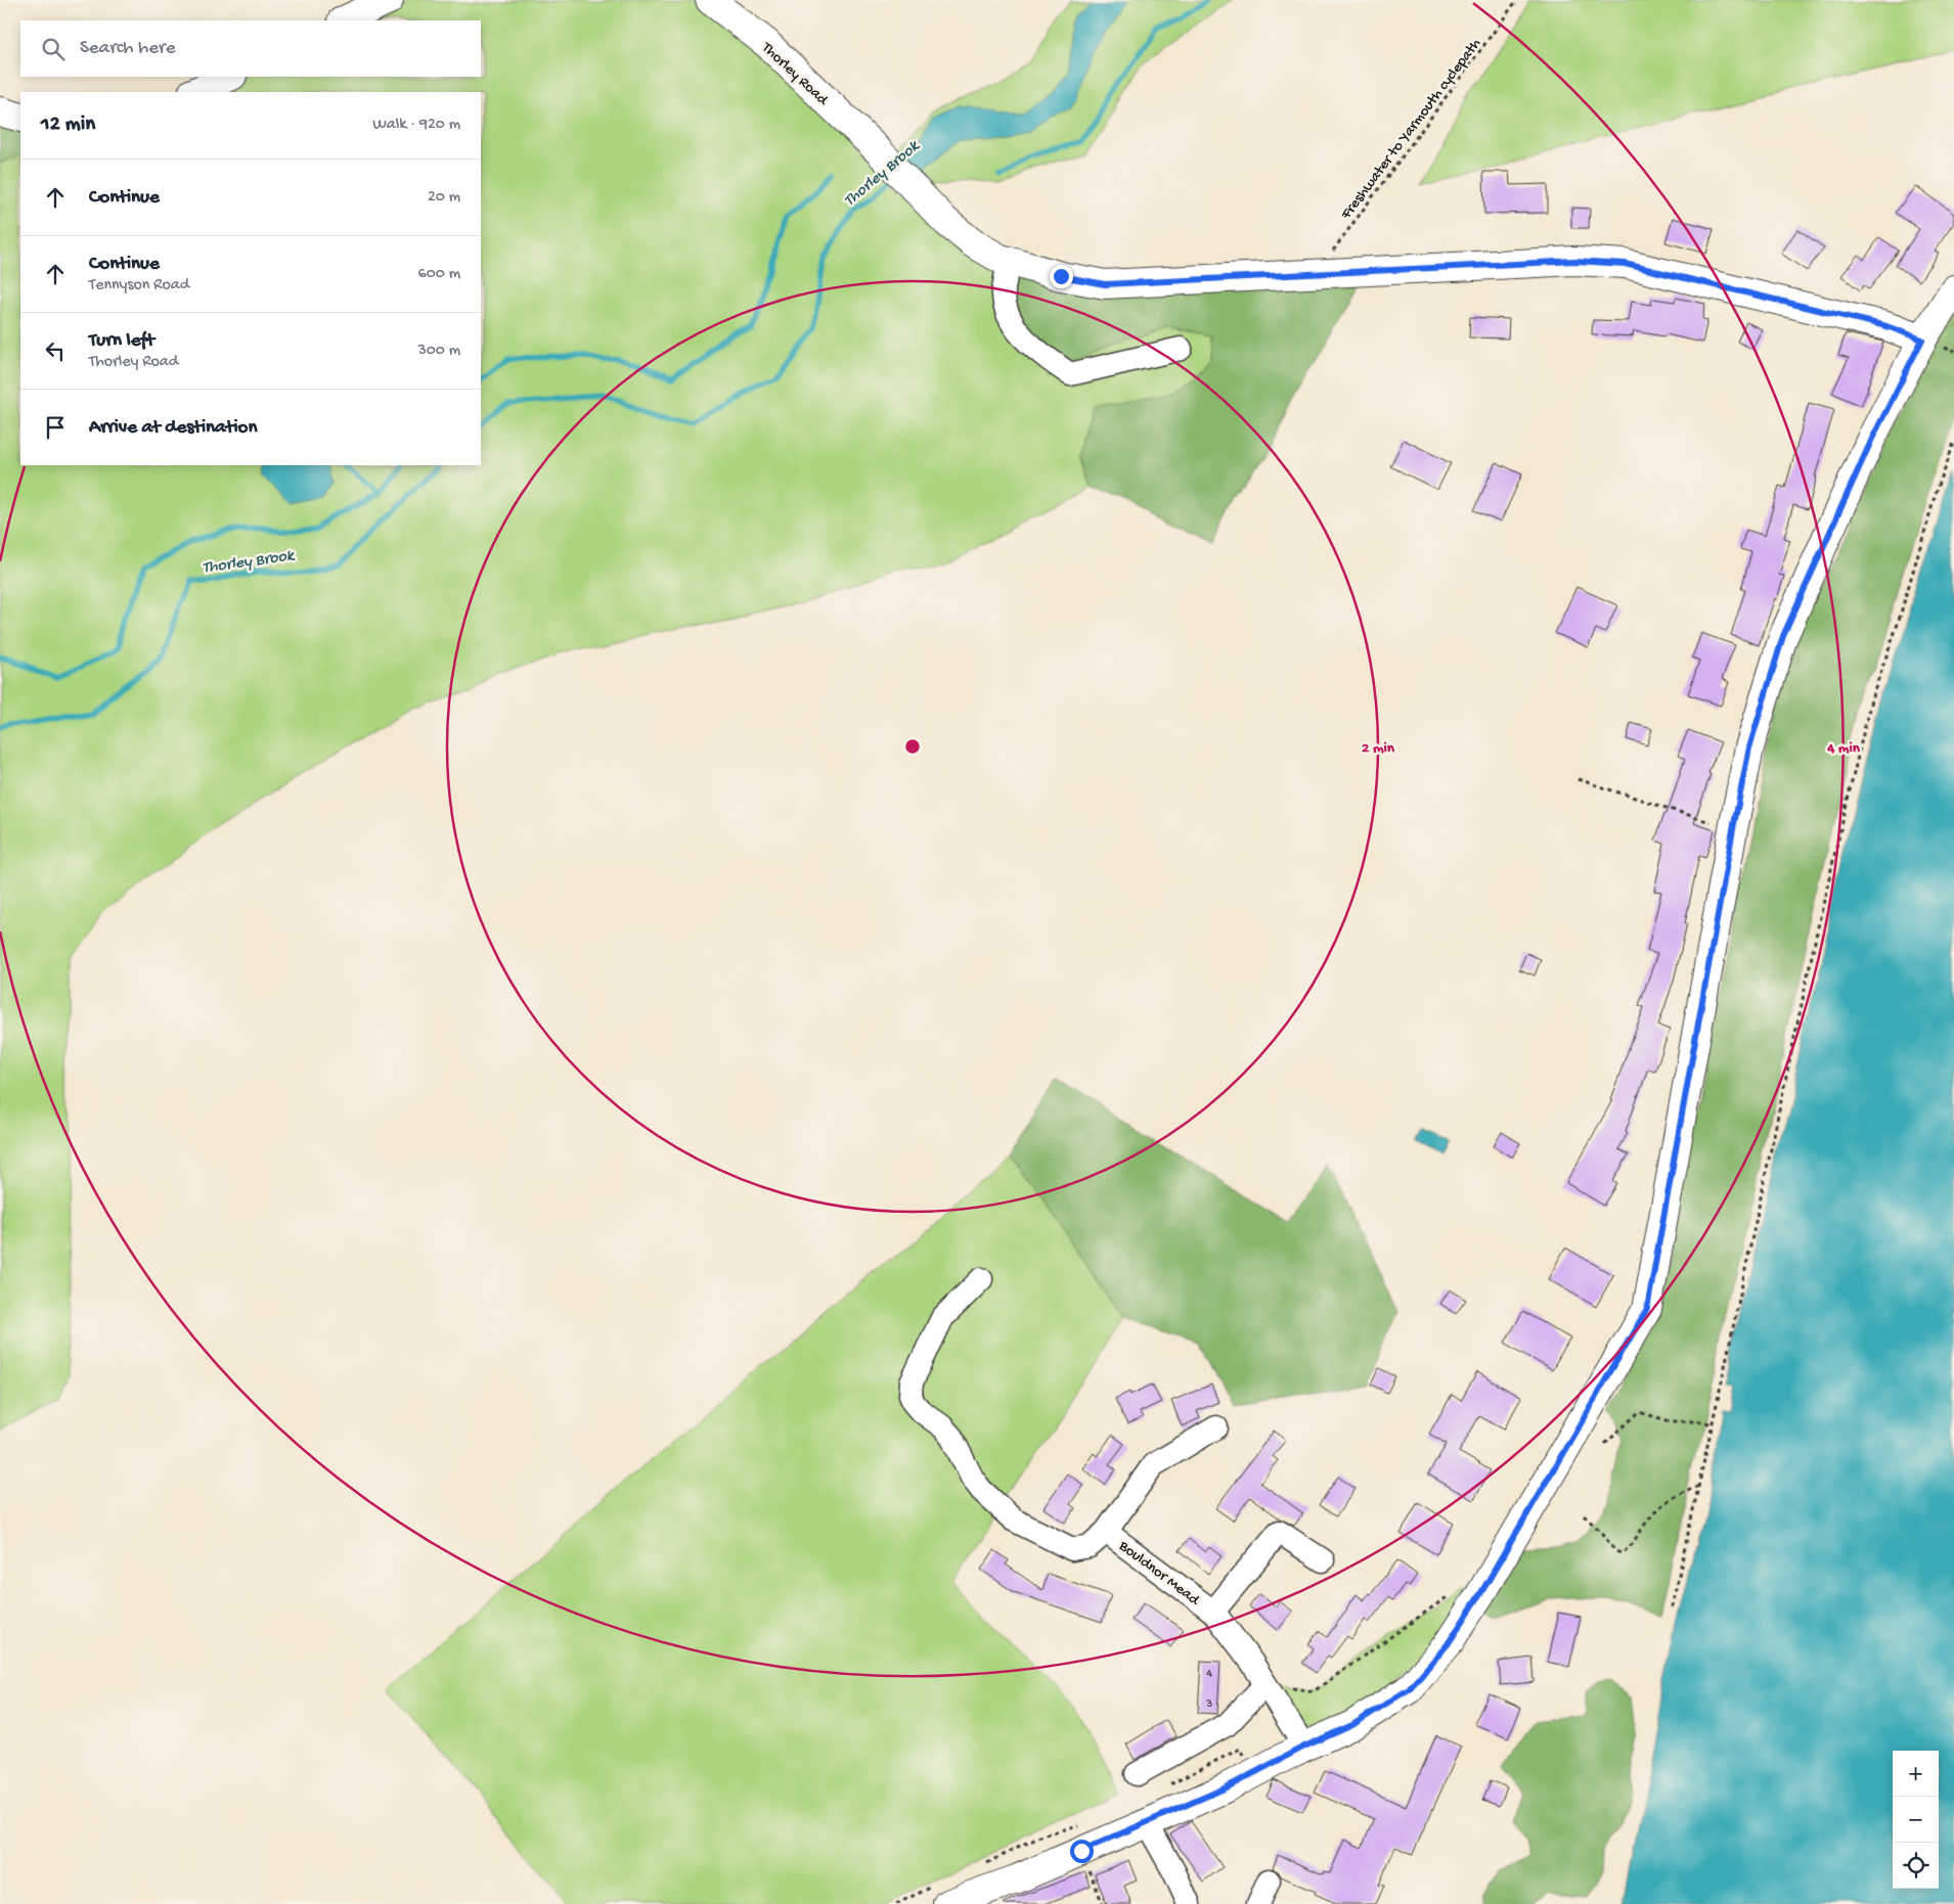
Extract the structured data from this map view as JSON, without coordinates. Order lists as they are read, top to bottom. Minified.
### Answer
{"streets":{"main road":["Thorley Road"],"street":["Bouldnor Mead"],"path":["Freshwater to Yarmouth cyclepath"]},"water":["Thorley Brook"],"house_numbers":["4","3"],"page":{"search":"Search here","heading":["12 min","Walk · 920 m"],"list":[["Continue","20 m"],["Continue","Tennyson Road","600 m"],["Turn left","Thorley Road","300 m"],"Arrive at destination"],"map_buttons":["+","−"]},"rings":["2 min","4 min"]}
